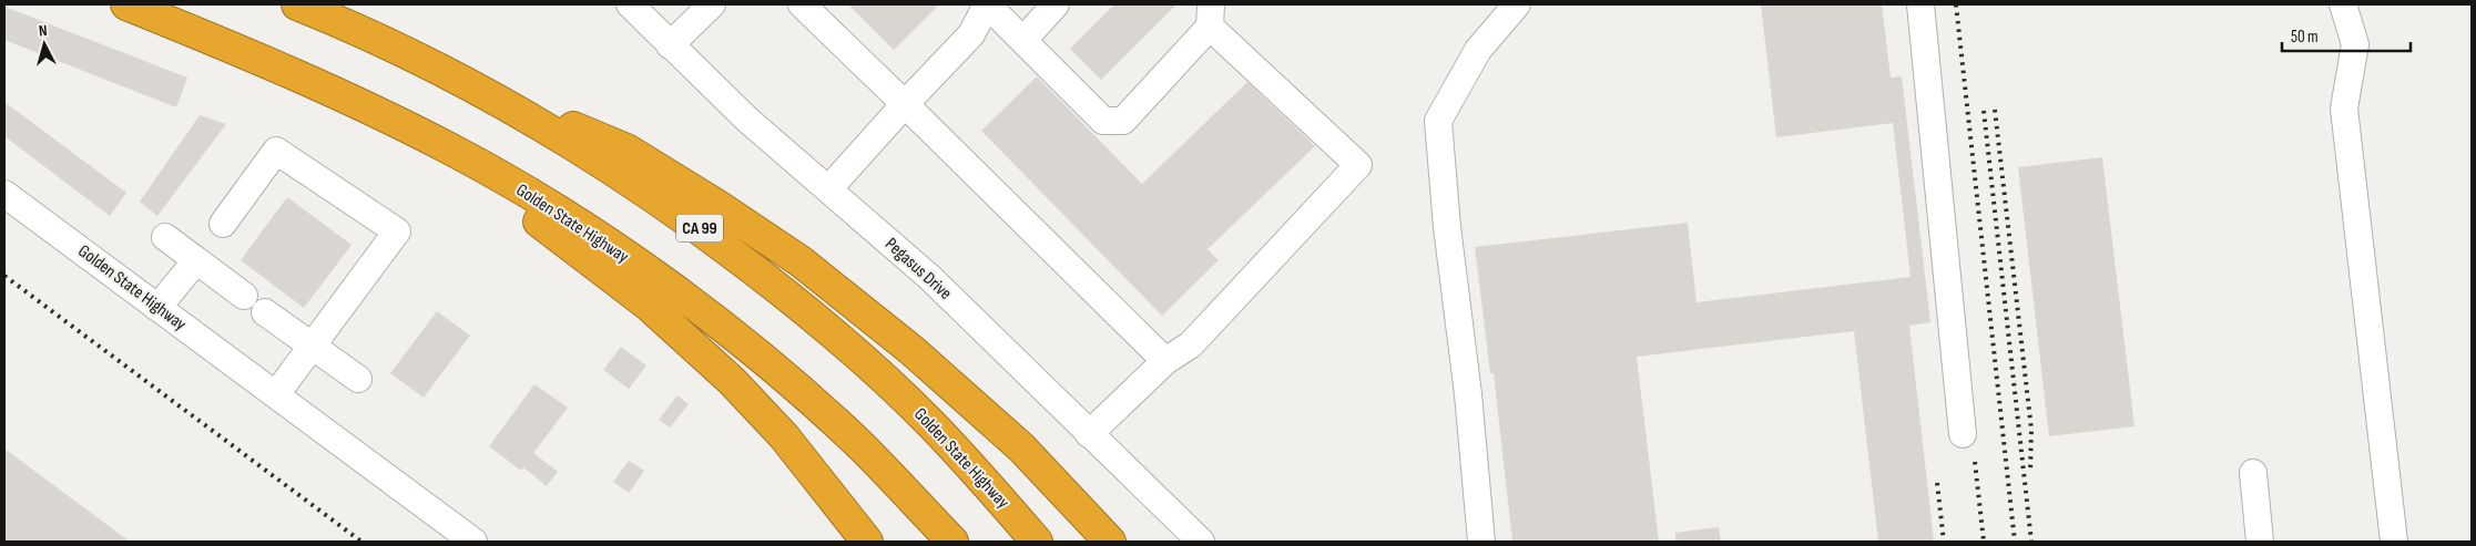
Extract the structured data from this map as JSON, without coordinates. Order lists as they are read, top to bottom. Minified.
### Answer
{"streets":{"highway":["Golden State Highway","CA 99"],"street":["Pegasus Drive"]},"scale_bar":"50 m","north":"top"}
